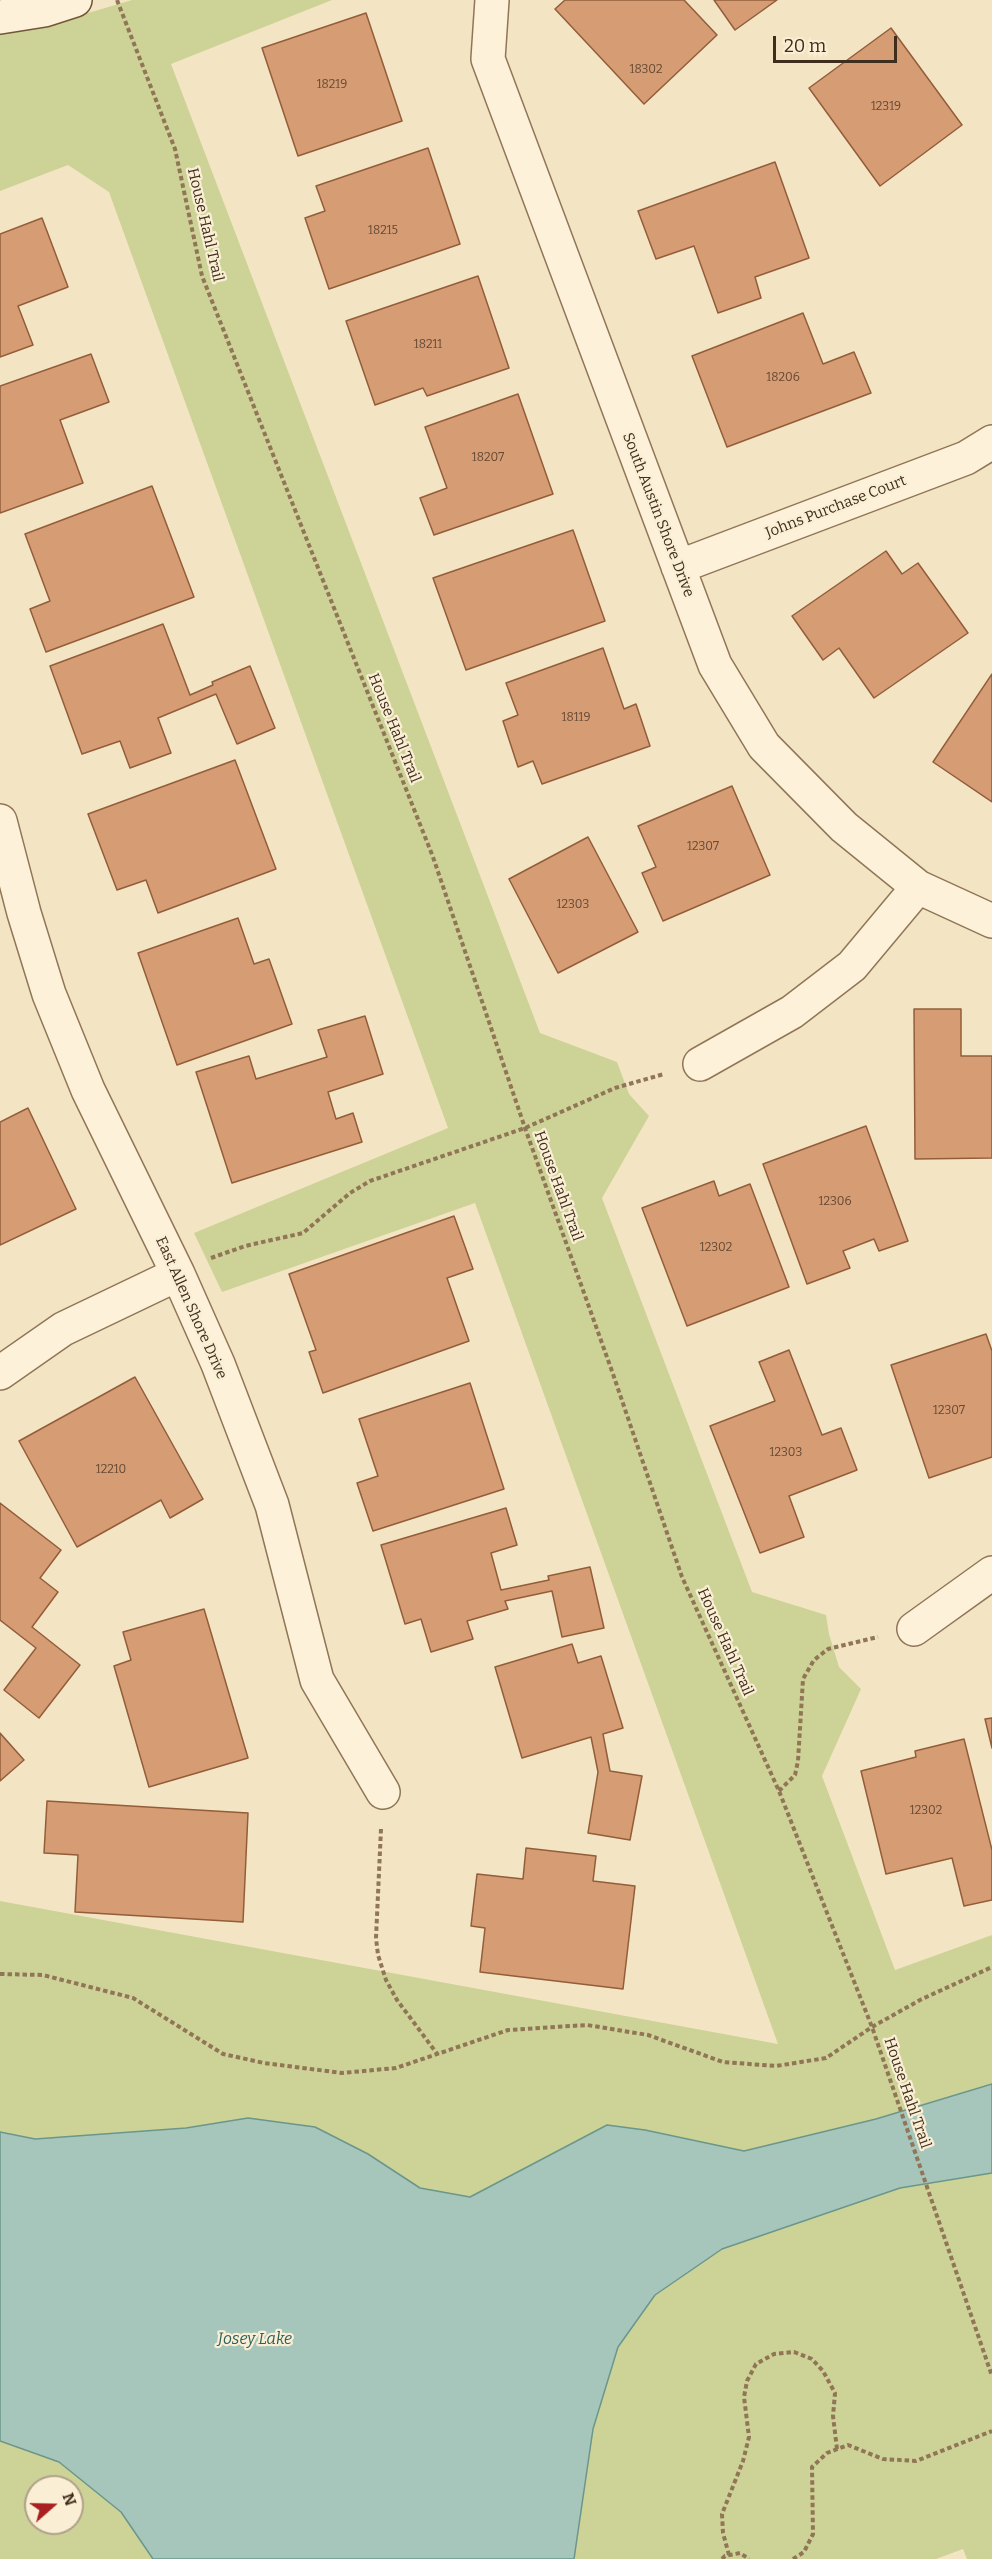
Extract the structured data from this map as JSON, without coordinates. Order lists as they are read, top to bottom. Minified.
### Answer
{"streets":{"street":["Johns Purchase Court","South Austin Shore Drive","East Allen Shore Drive"],"path":["House Hahl Trail"]},"crossings":[["Johns Purchase Court","South Austin Shore Drive"]],"water":["Josey Lake"],"house_numbers":["18302","18219","12319","18215","18211","18206","18207","18119","12307","12303","12306","12302","12307","12303","12210","12302"],"scale_bar":"20 m","north":"right"}
